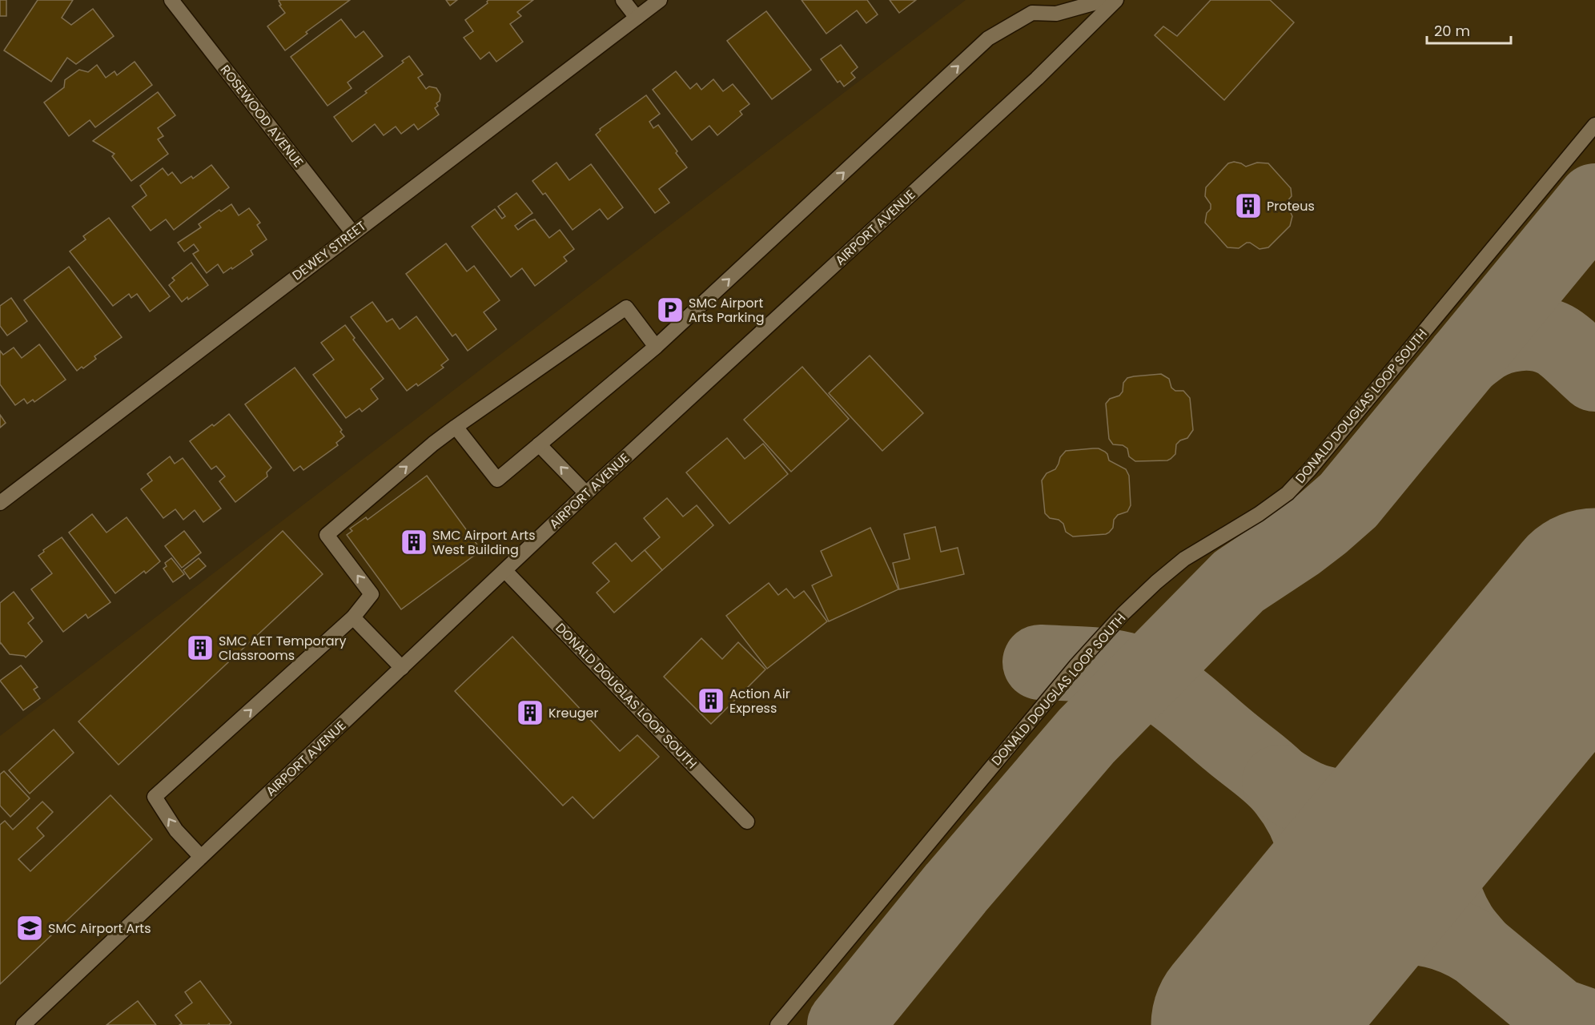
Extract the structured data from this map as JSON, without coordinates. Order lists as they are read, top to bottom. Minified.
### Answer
{"streets":{"street":["ROSEWOOD AVENUE","AIRPORT AVENUE","DEWEY STREET","DONALD DOUGLAS LOOP SOUTH"]},"crossings":[["ROSEWOOD AVENUE","DEWEY STREET"],["AIRPORT AVENUE","DONALD DOUGLAS LOOP SOUTH"]],"places":{"building":["Proteus","SMC Airport Arts West Building","SMC AET Temporary Classrooms","Action Air Express","Kreuger"],"parking":["SMC Airport Arts Parking"],"school or university":["SMC Airport Arts"]},"scale_bar":"20 m"}
